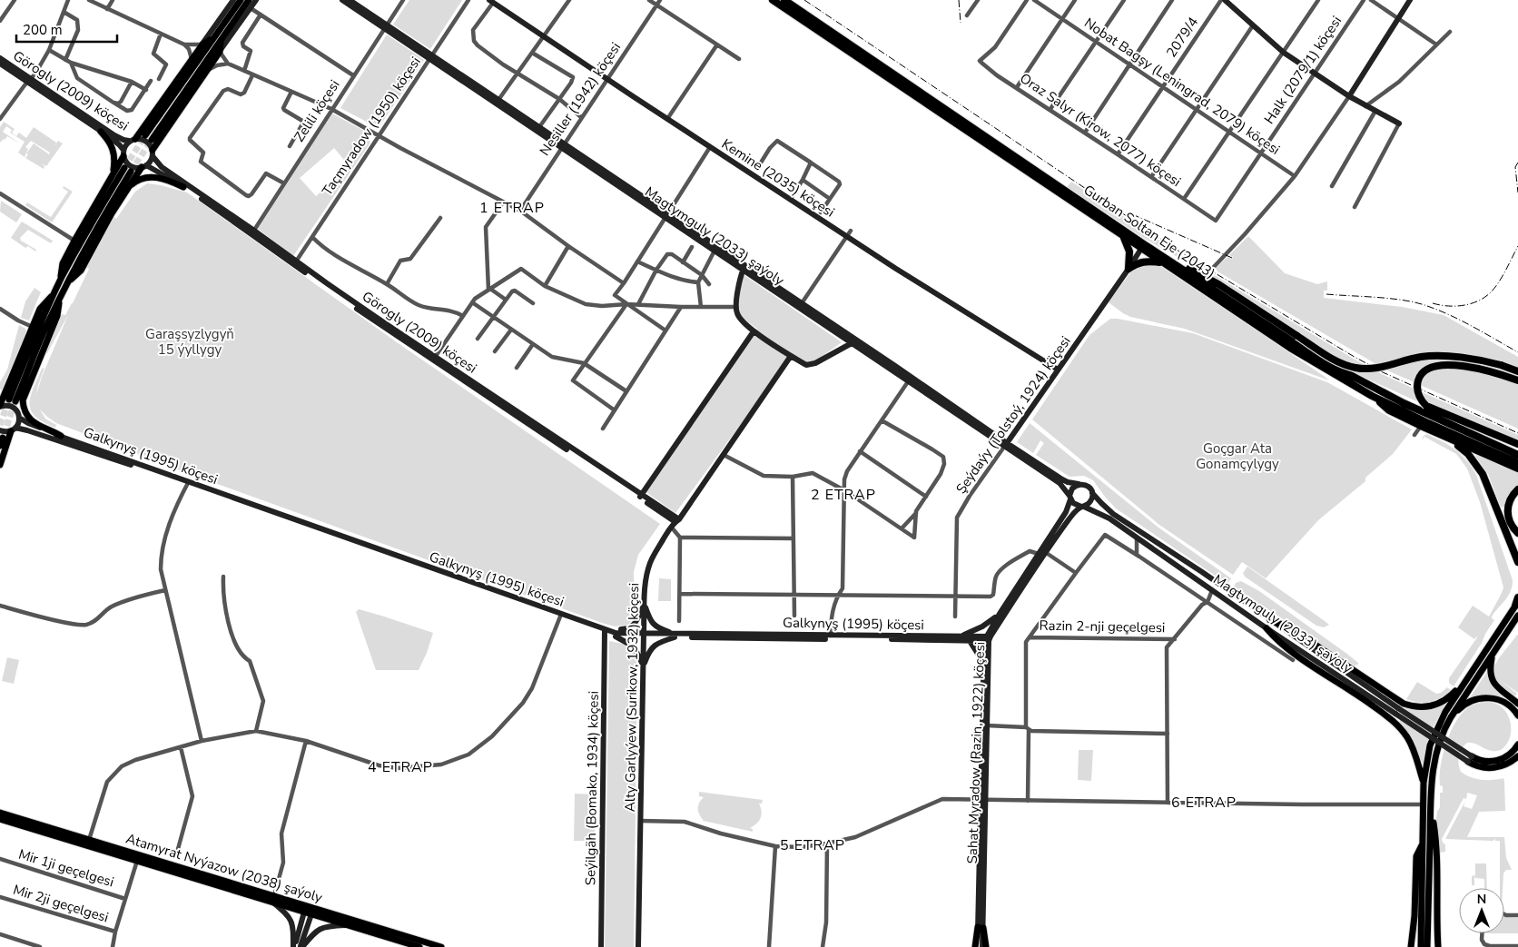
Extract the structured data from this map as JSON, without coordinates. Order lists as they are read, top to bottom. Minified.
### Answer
{"streets":{"highway":["Gurban Soltan Eje (2043)"],"main road":["Görogly (2009) köçesi","Kemine (2035) köçesi","Magtymguly (2033) şaýoly","Şeýdaýy (Tolstoý, 1924) köçesi","Galkynyş (1995) köçesi","Alty Garlyýew (Surikow, 1932) köçesi","Sahat Myradow (Razin, 1922) köçesi","Seýilgäh (Bomako, 1934) köçesi","Atamyrat Nyýazow (2038) şaýoly"],"street":["2079/4","Halk (2079/1) köçesi","Nobat Bagşy (Leningrad, 2079) köçesi","Nesiller (1942) köçesi","Zelili köçesi","Taçmyradow (1950) köçesi","Oraz Salyr (Kirow, 2077) köçesi","Razin 2-nji geçelgesi","Mir 1ji geçelgesi","Mir 2ji geçelgesi"]},"crossings":[["2079/4","Nobat Bagşy (Leningrad, 2079) köçesi"],["2079/4","Oraz Salyr (Kirow, 2077) köçesi"],["Halk (2079/1) köçesi","Nobat Bagşy (Leningrad, 2079) köçesi"],["Halk (2079/1) köçesi","Oraz Salyr (Kirow, 2077) köçesi"],["Görogly (2009) köçesi","Zelili köçesi"],["Görogly (2009) köçesi","Taçmyradow (1950) köçesi"],["Görogly (2009) köçesi","Alty Garlyýew (Surikow, 1932) köçesi"],["Nesiller (1942) köçesi","Kemine (2035) köçesi"],["Nesiller (1942) köçesi","Magtymguly (2033) şaýoly"],["Zelili köçesi","Magtymguly (2033) şaýoly"],["Taçmyradow (1950) köçesi","Magtymguly (2033) şaýoly"],["Kemine (2035) köçesi","Şeýdaýy (Tolstoý, 1924) köçesi"],["Gurban Soltan Eje (2043)","Şeýdaýy (Tolstoý, 1924) köçesi"],["Magtymguly (2033) şaýoly","Şeýdaýy (Tolstoý, 1924) köçesi"],["Magtymguly (2033) şaýoly","Sahat Myradow (Razin, 1922) köçesi"],["Galkynyş (1995) köçesi","Alty Garlyýew (Surikow, 1932) köçesi"],["Galkynyş (1995) köçesi","Sahat Myradow (Razin, 1922) köçesi"],["Galkynyş (1995) köçesi","Seýilgäh (Bomako, 1934) köçesi"]],"districts":["1 ETRAP","2 ETRAP","4 ETRAP","6 ETRAP","5 ETRAP"],"parks":["Garaşsyzlygyň 15 ýyllygy","Goçgar Ata Gonamçylygy"],"scale_bar":"200 m","north":"top"}
